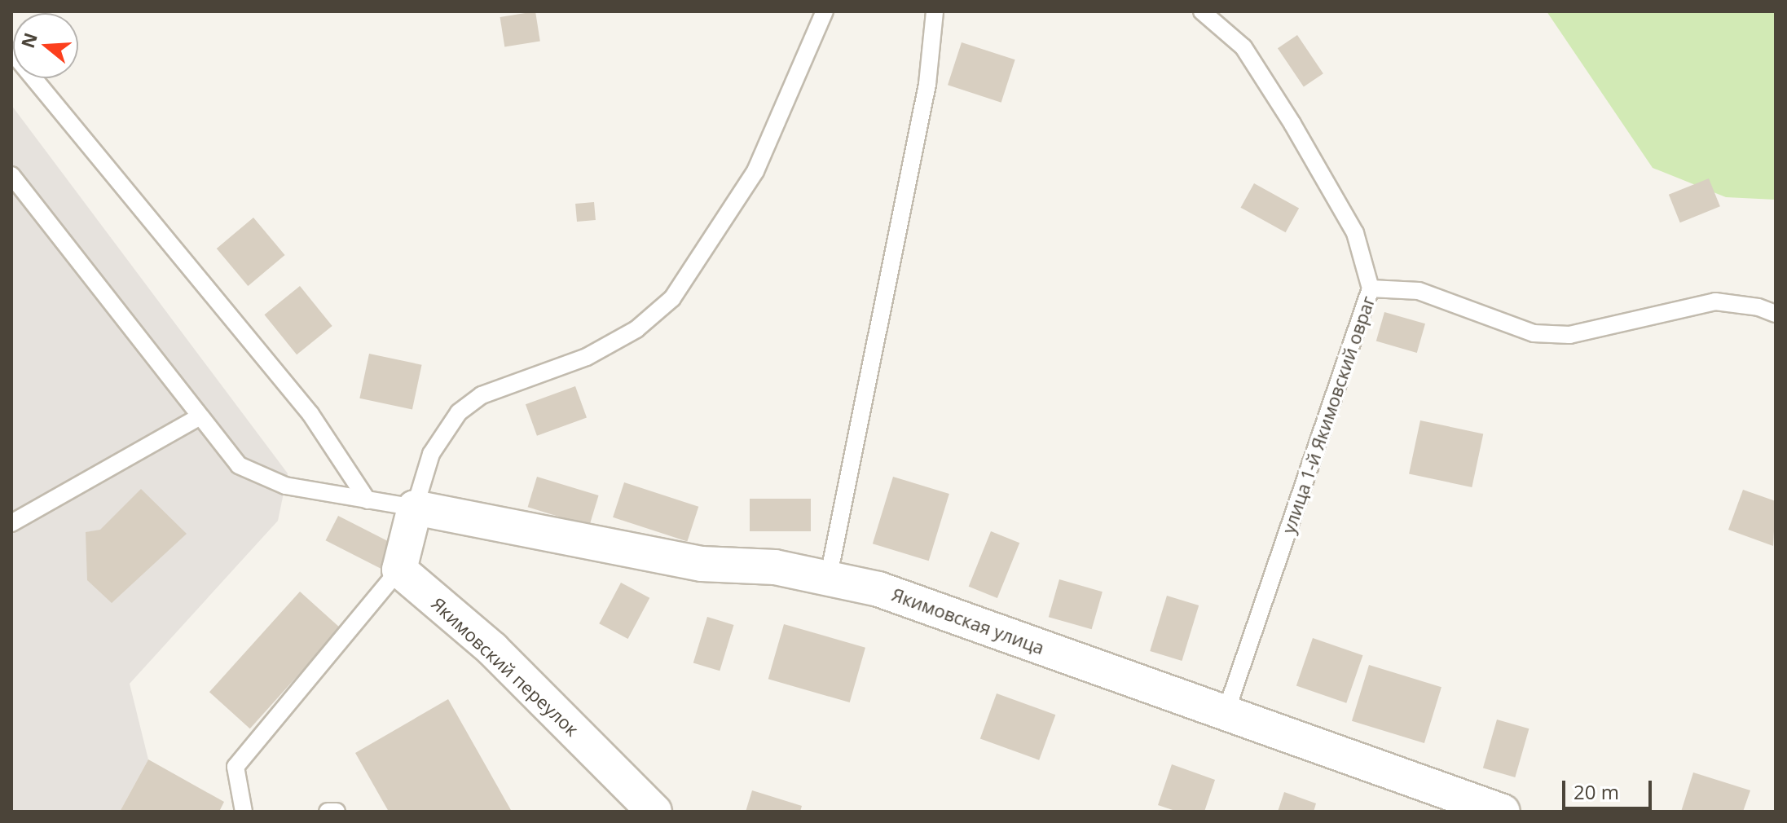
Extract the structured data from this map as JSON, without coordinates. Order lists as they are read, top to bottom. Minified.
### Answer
{"streets":{"street":["Якимовская улица","Якимовский переулок"],"lane":["улица 1-й Якимовский овраг"]},"crossings":[["улица 1-й Якимовский овраг","Якимовская улица"]],"scale_bar":"20 m","north":"left"}
